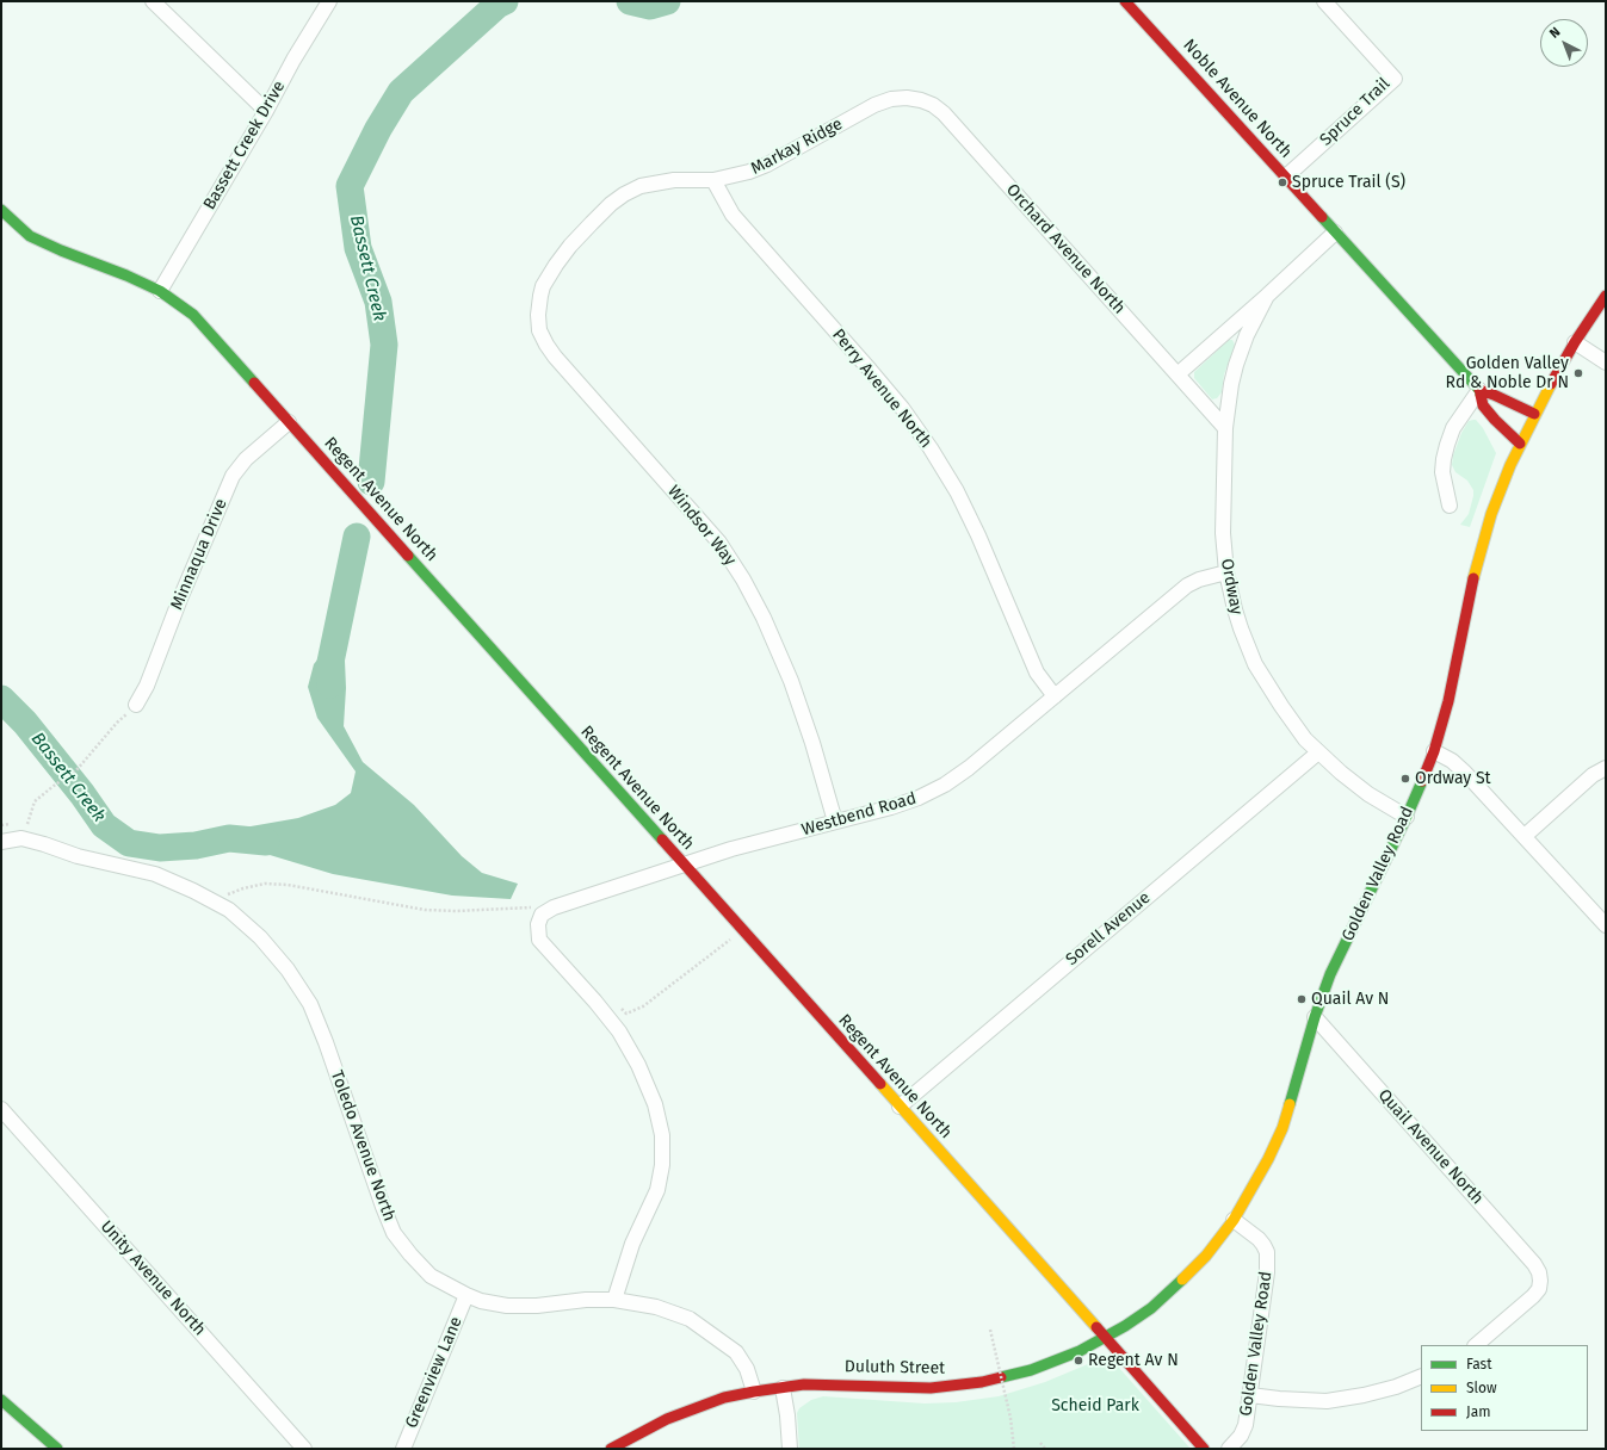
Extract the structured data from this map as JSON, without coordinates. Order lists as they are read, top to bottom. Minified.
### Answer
{"streets":{"main road":["Noble Avenue North","Regent Avenue North","Golden Valley Road","Duluth Street"],"street":["Spruce Trail","Bassett Creek Drive","Markay Ridge","Orchard Avenue North","Perry Avenue North","Windsor Way","Minnaqua Drive","Ordway","Westbend Road","Sorell Avenue","Toledo Avenue North","Quail Avenue North","Unity Avenue North","Greenview Lane"]},"crossings":[["Noble Avenue North","Spruce Trail"],["Noble Avenue North","Ordway"],["Noble Avenue North","Golden Valley Road"],["Bassett Creek Drive","Regent Avenue North"],["Markay Ridge","Orchard Avenue North"],["Markay Ridge","Perry Avenue North"],["Markay Ridge","Windsor Way"],["Orchard Avenue North","Ordway"],["Perry Avenue North","Westbend Road"],["Regent Avenue North","Minnaqua Drive"],["Regent Avenue North","Westbend Road"],["Regent Avenue North","Sorell Avenue"],["Regent Avenue North","Duluth Street"],["Windsor Way","Westbend Road"],["Ordway","Westbend Road"],["Ordway","Golden Valley Road"],["Ordway","Sorell Avenue"],["Golden Valley Road","Quail Avenue North"],["Golden Valley Road","Duluth Street"],["Toledo Avenue North","Duluth Street"],["Toledo Avenue North","Greenview Lane"]],"water":["Bassett Creek"],"parks":["Scheid Park"],"places":["Spruce Trail (S)","Golden Valley Rd & Noble Dr N","Ordway St","Quail Av N","Regent Av N"],"legend":["Fast","Slow","Jam"],"north":"top left"}
